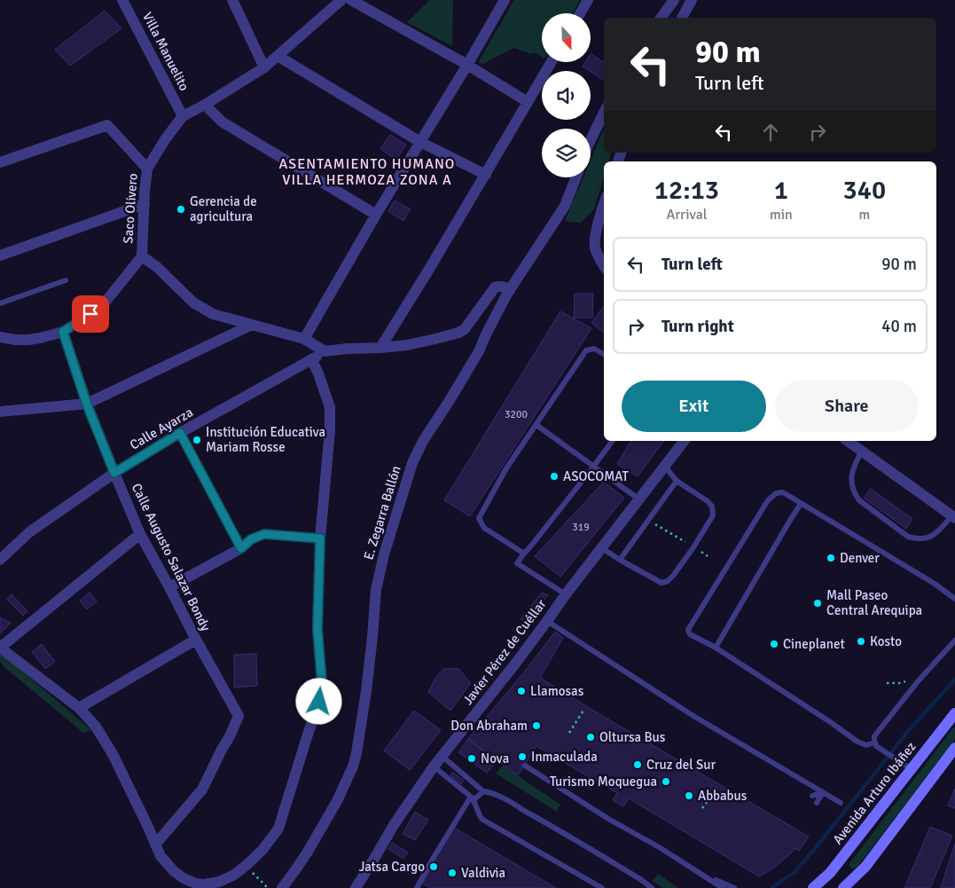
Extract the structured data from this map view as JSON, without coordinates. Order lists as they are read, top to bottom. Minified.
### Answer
{"streets":{"main road":["Avenida Arturo Ibáñez"],"street":["Villa Manuelito","Saco Olivero","Calle Ayarza","E. Zegarra Ballón","Calle Augusto Salazar Bondy","Javier Pérez de Cuéllar"]},"crossings":[["Villa Manuelito","Saco Olivero"],["Saco Olivero","Calle Augusto Salazar Bondy"],["Calle Ayarza","Calle Augusto Salazar Bondy"]],"districts":["ASENTAMIENTO HUMANO VILLA HERMOZA ZONA A"],"places":["Gerencia de agricultura","Institución Educativa Mariam Rosse","ASOCOMAT","Denver","Mall Paseo Central Arequipa","Kosto","Cineplanet","Llamosas","Don Abraham","Oltursa Bus","Inmaculada","Nova","Cruz del Sur","Turismo Moquegua","Abbabus","Jatsa Cargo","Valdivia"],"house_numbers":["3200","319"],"north":"bottom","page":{"turn":["90 m","Turn left"],"eta":["12:13","Arrival","1","min","340","m"],"list":[{"name":"Turn left","value":"90 m"},{"name":"Turn right","value":"40 m"}],"buttons":["Exit","Share"]}}
